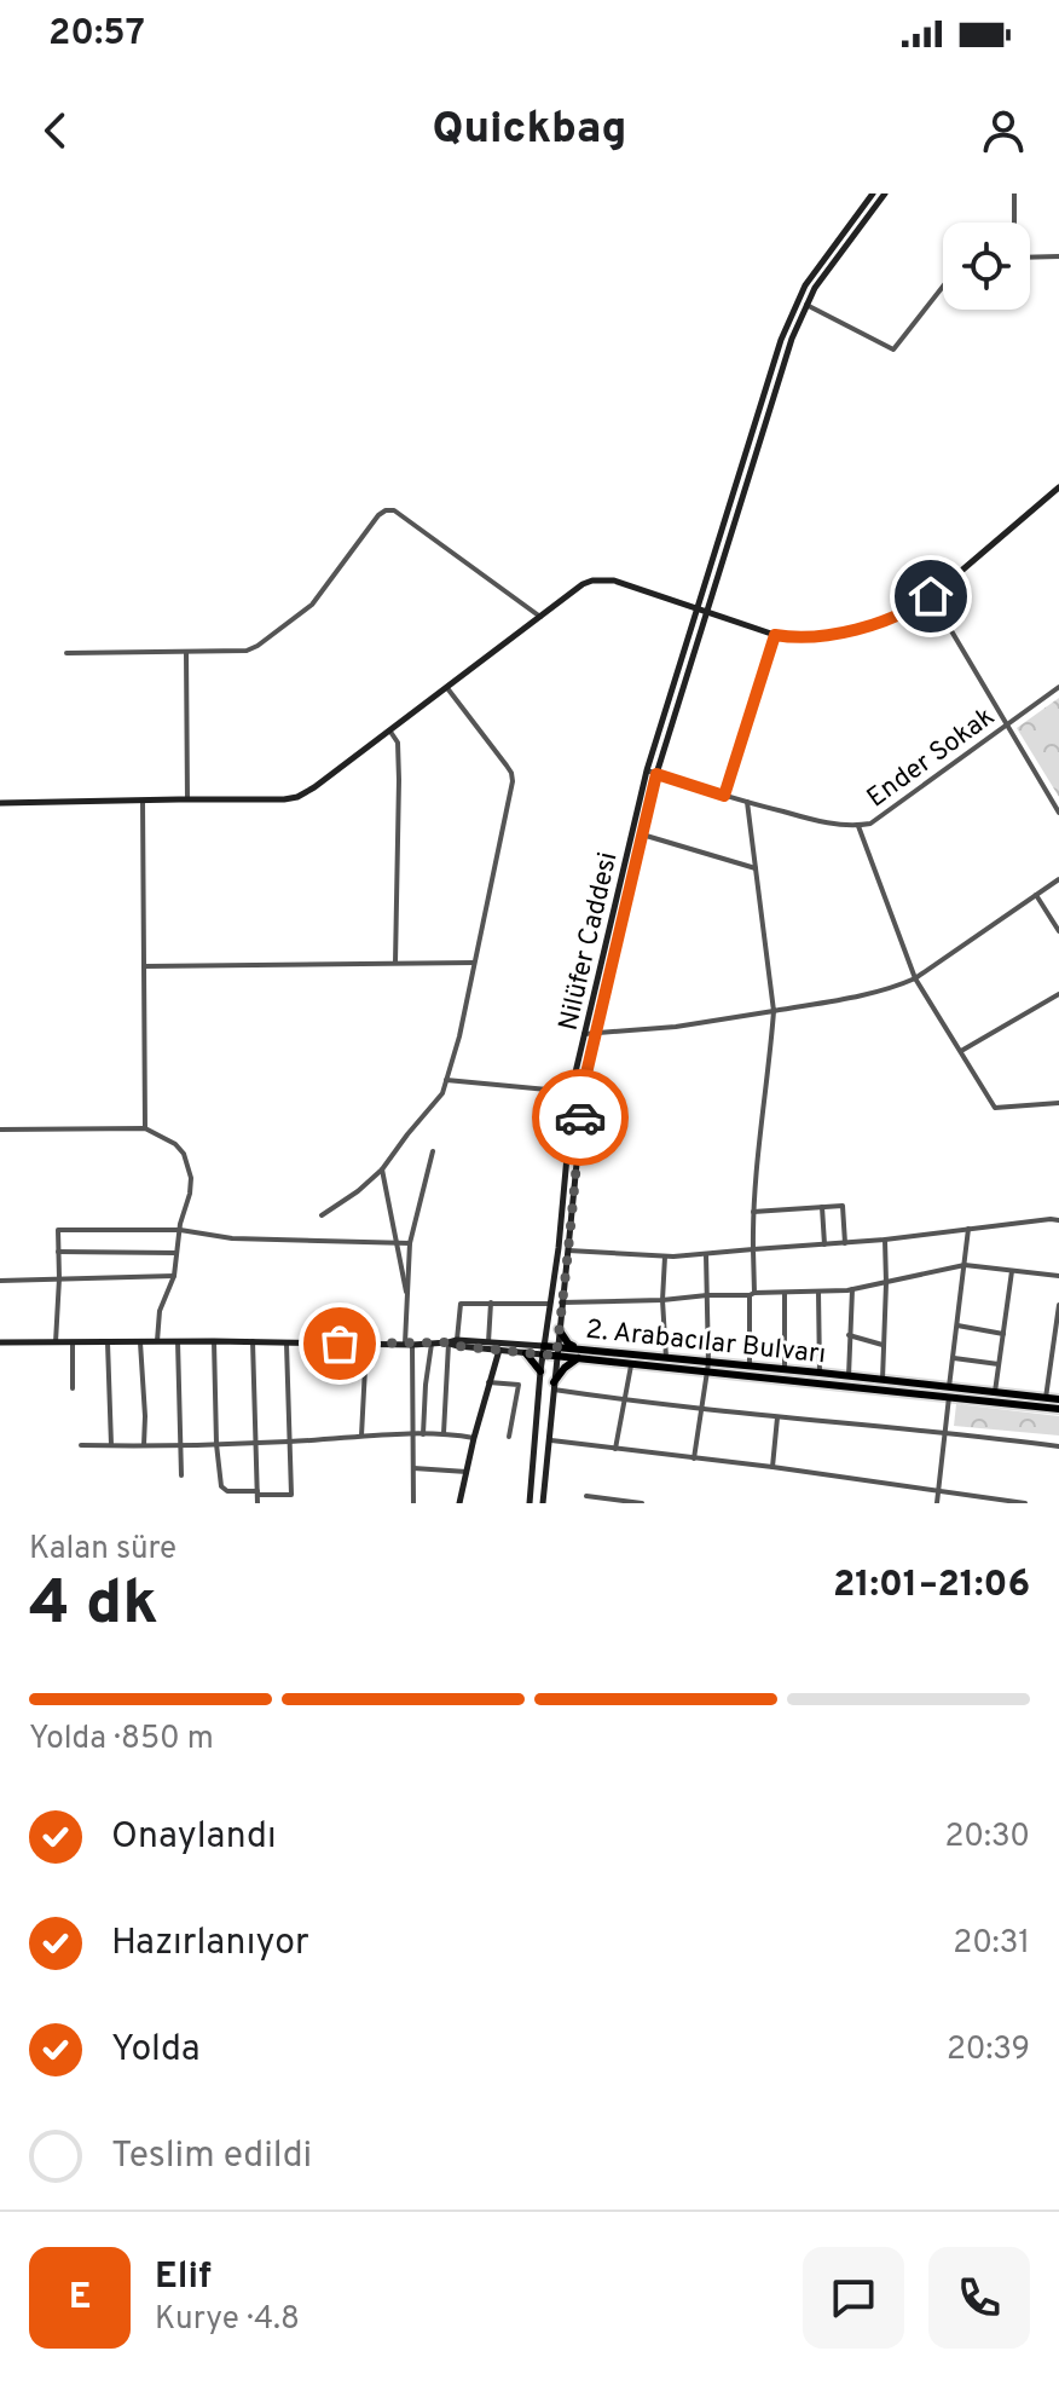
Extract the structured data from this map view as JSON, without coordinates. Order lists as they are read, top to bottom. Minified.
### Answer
{"streets":{"main road":["2. Arabacılar Bulvarı"],"street":["Ender Sokak","Nilüfer Caddesi"]},"crossings":[["Ender Sokak","Nilüfer Caddesi"]],"page":{"status":"20:57","header":"Quickbag","heading":["4 dk","Kalan süre","21:01–21:06"],"panel":["Elif","Kurye · 4.8"],"bar":"Yolda · 850 m","list":[["Onaylandı","20:30"],["Hazırlanıyor","20:31"],["Yolda","20:39"],"Teslim edildi"],"round":"E"}}
